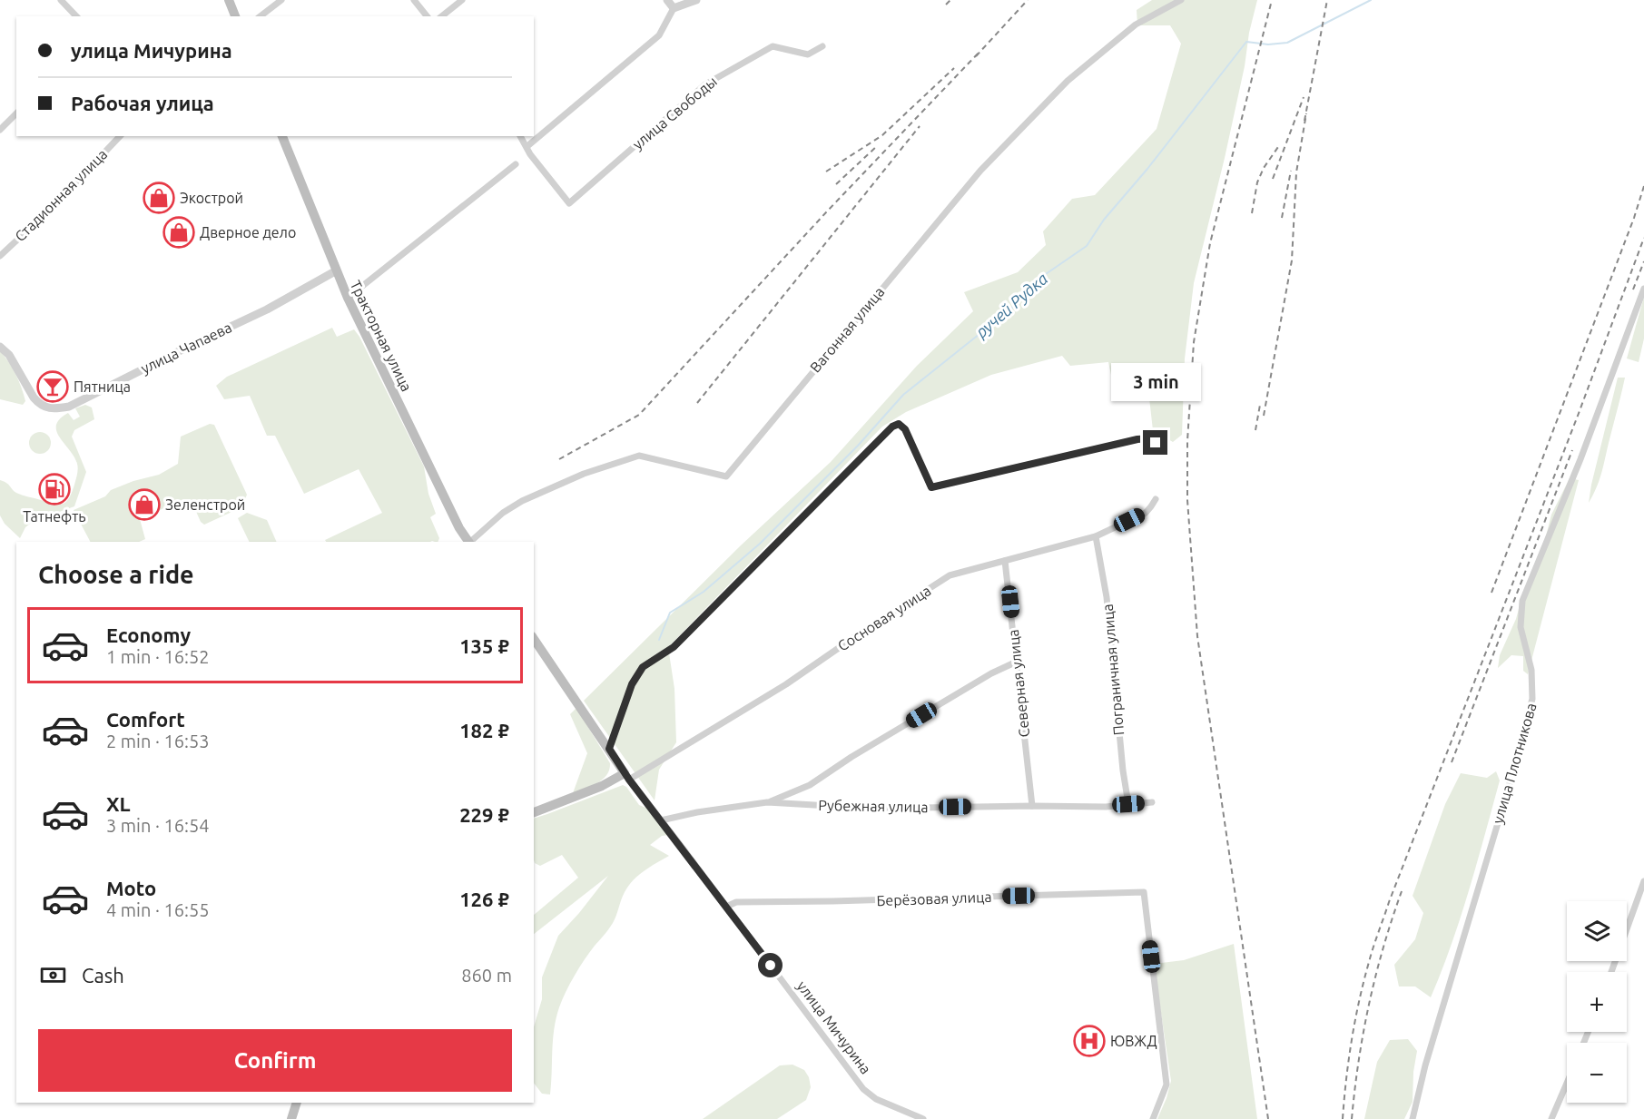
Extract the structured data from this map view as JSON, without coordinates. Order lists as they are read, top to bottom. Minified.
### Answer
{"streets":{"main road":["Тракторная улица","улица Мичурина"],"street":["улица Свободы","Стадионная улица","Вагонная улица","улица Чапаева","Сосновая улица","Пограничная улица","Северная улица","улица Плотникова","Рубежная улица","Берёзовая улица"]},"crossings":[["Тракторная улица","улица Чапаева"],["Сосновая улица","Пограничная улица"],["Сосновая улица","Северная улица"],["Сосновая улица","улица Мичурина"],["Пограничная улица","Рубежная улица"],["Северная улица","Рубежная улица"],["Рубежная улица","улица Мичурина"],["Берёзовая улица","улица Мичурина"]],"water":["ручей Рудка"],"places":{"shop":["Экострой","Дверное дело","Зеленстрой"],"bar":["Пятница"],"fuel station":["Татнефть"],"hospital":["ЮВЖД"]},"page":{"banner":["улица Мичурина","Рабочая улица"],"bubble":"3 min","heading":"Choose a ride","list":[{"name":"Economy","note":"1 min · 16:52","value":"135 ₽"},{"name":"Comfort","note":"2 min · 16:53","value":"182 ₽"},{"name":"XL","note":"3 min · 16:54","value":"229 ₽"},{"name":"Moto","note":"4 min · 16:55","value":"126 ₽"}],"map_buttons":["+","−"],"pay":["Cash","860 m"],"buttons":"Confirm"}}
